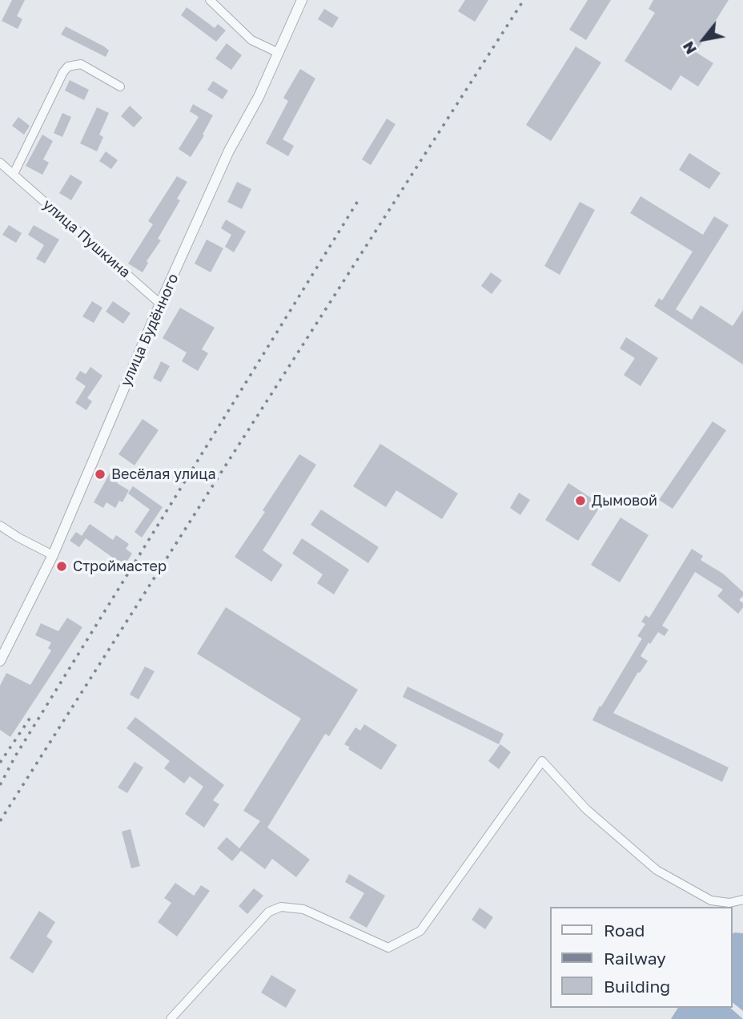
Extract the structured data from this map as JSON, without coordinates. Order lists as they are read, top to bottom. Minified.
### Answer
{"streets":{"street":["улица Пушкина","улица Будённого"]},"crossings":[["улица Пушкина","улица Будённого"]],"places":["Весёлая улица","Дымовой","Строймастер"],"legend":["Road","Railway","Building"],"north":"bottom left"}
